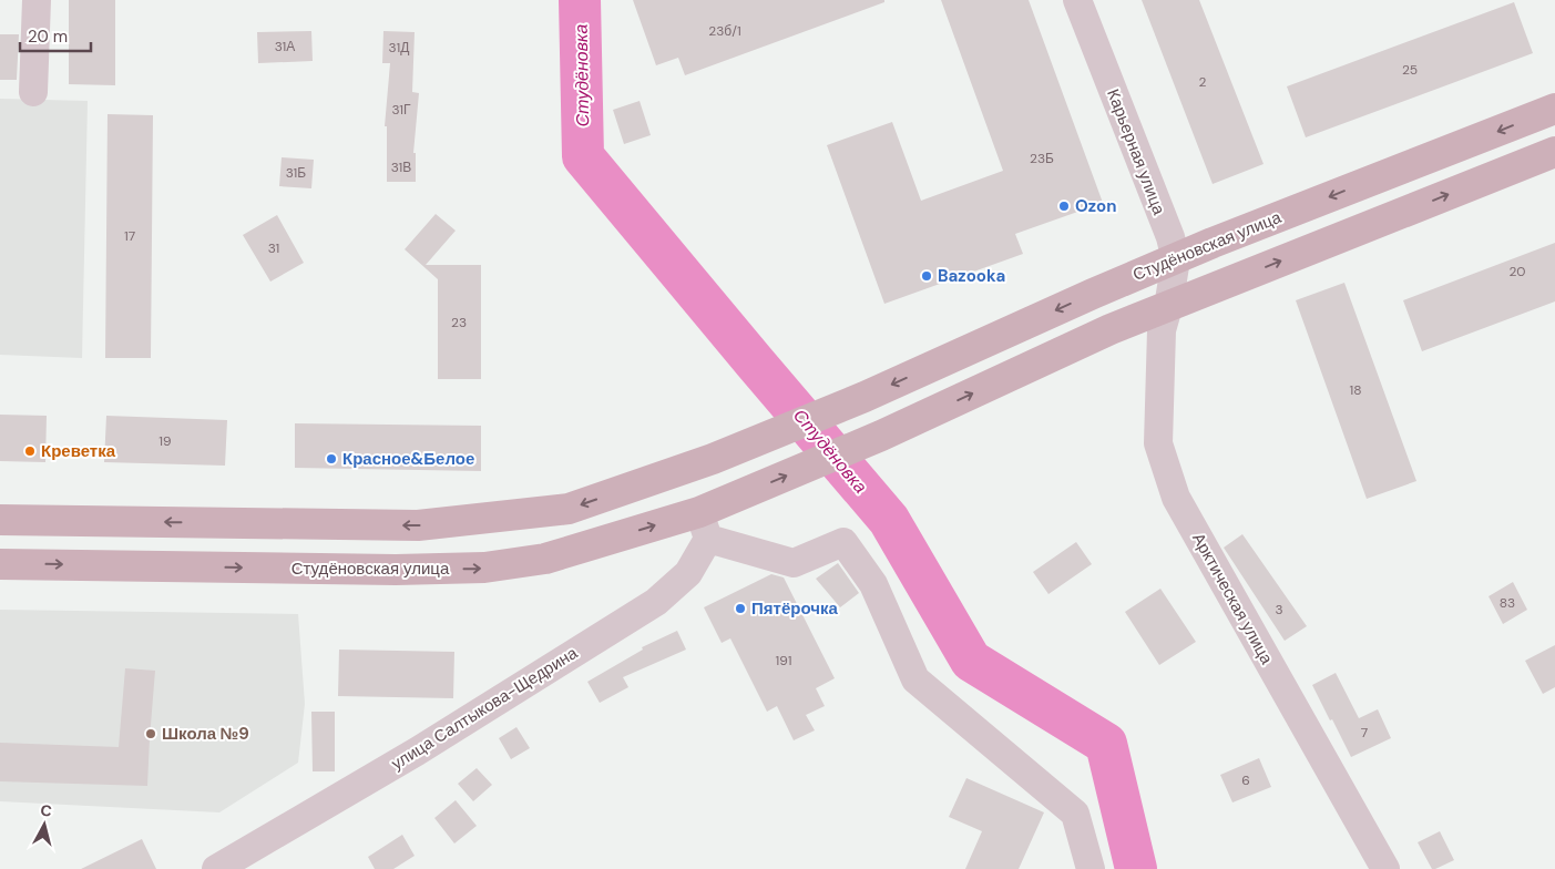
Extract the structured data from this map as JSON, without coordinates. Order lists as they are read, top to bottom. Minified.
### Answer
{"streets":{"main road":["Студёновская улица"],"street":["Карьерная улица","Арктическая улица","улица Салтыкова-Щедрина"]},"crossings":[["Карьерная улица","Студёновская улица"],["Карьерная улица","Арктическая улица"],["Студёновская улица","улица Салтыкова-Щедрина"]],"water":["Студёновка"],"places":["Ozon","Bazooka","Креветка","Красное&Белое","Пятёрочка","Школа №9"],"house_numbers":["23б/1","31А","31Д","25","2","31Г","23Б","31В","31Б","17","31","20","23","18","19","83","3","191","7","6"],"scale_bar":"20 m","north":"top"}
